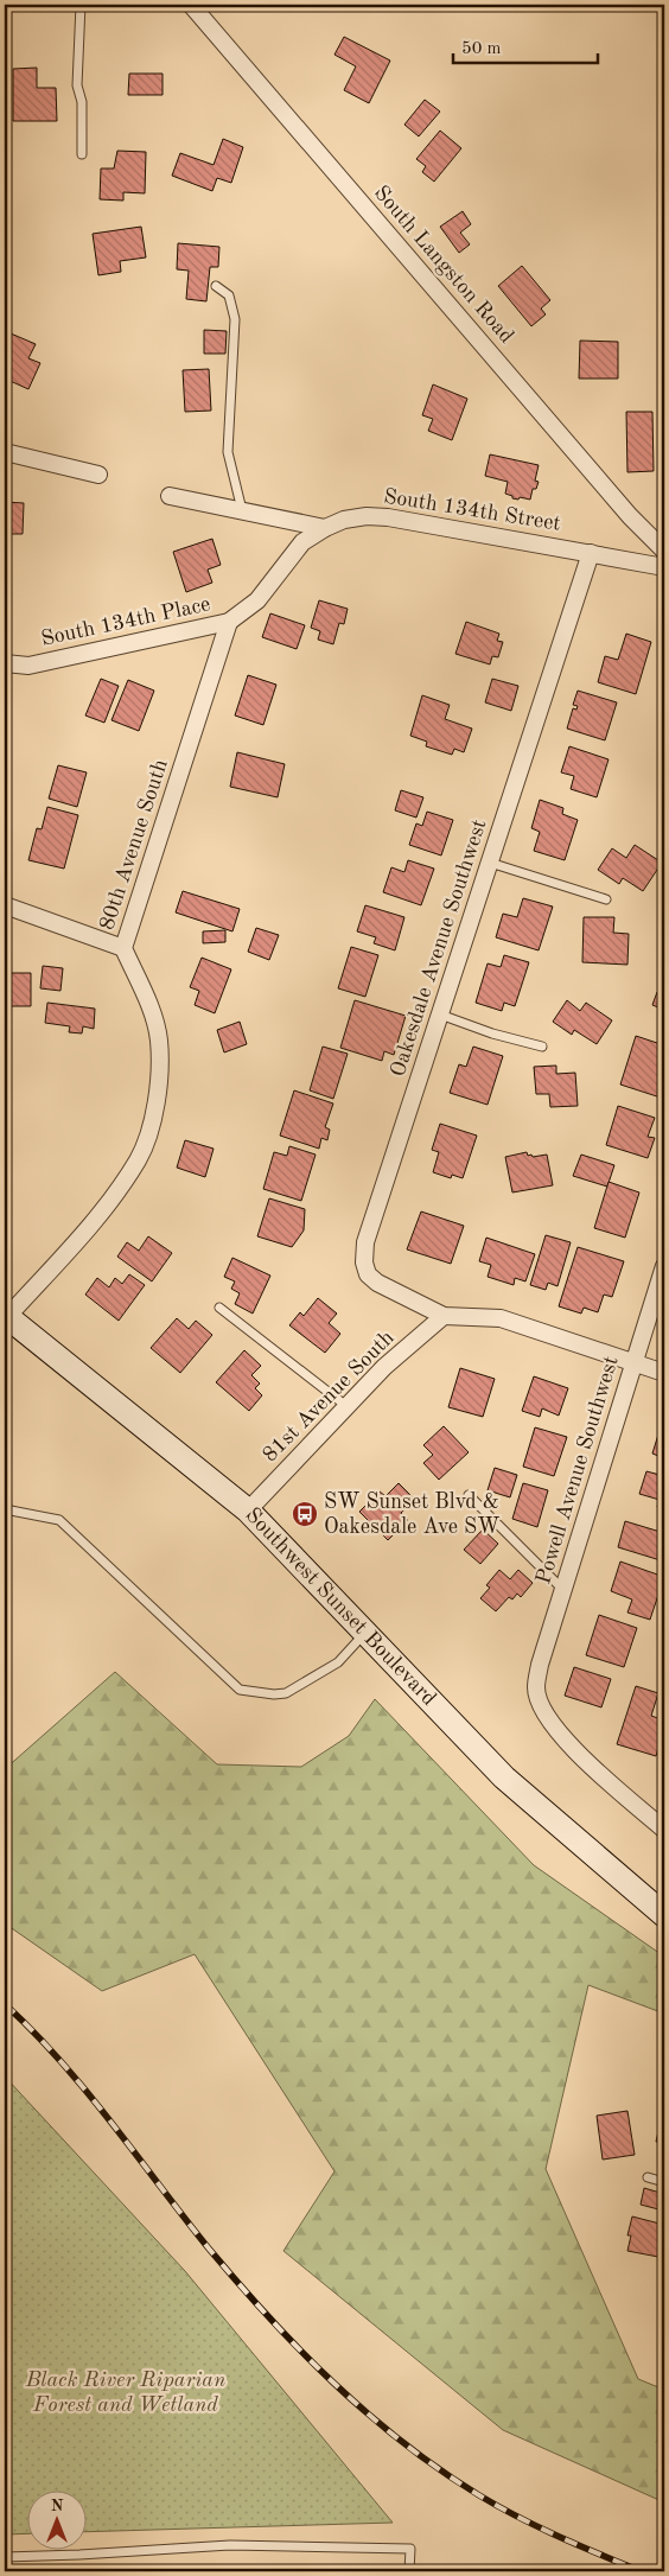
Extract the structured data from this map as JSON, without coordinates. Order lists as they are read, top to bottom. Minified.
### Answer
{"streets":{"main road":["Southwest Sunset Boulevard"],"street":["South Langston Road","South 134th Street","South 134th Place","80th Avenue South","Oakesdale Avenue Southwest","81st Avenue South","Powell Avenue Southwest"]},"crossings":[["South 134th Street","South 134th Place"],["South 134th Street","Oakesdale Avenue Southwest"],["South 134th Place","80th Avenue South"],["80th Avenue South","Southwest Sunset Boulevard"],["Oakesdale Avenue Southwest","81st Avenue South"],["81st Avenue South","Southwest Sunset Boulevard"]],"parks":["Black River Riparian Forest and Wetland"],"places":{"bus stop":["SW Sunset Blvd & Oakesdale Ave SW"]},"scale_bar":"50 m","north":"top"}
